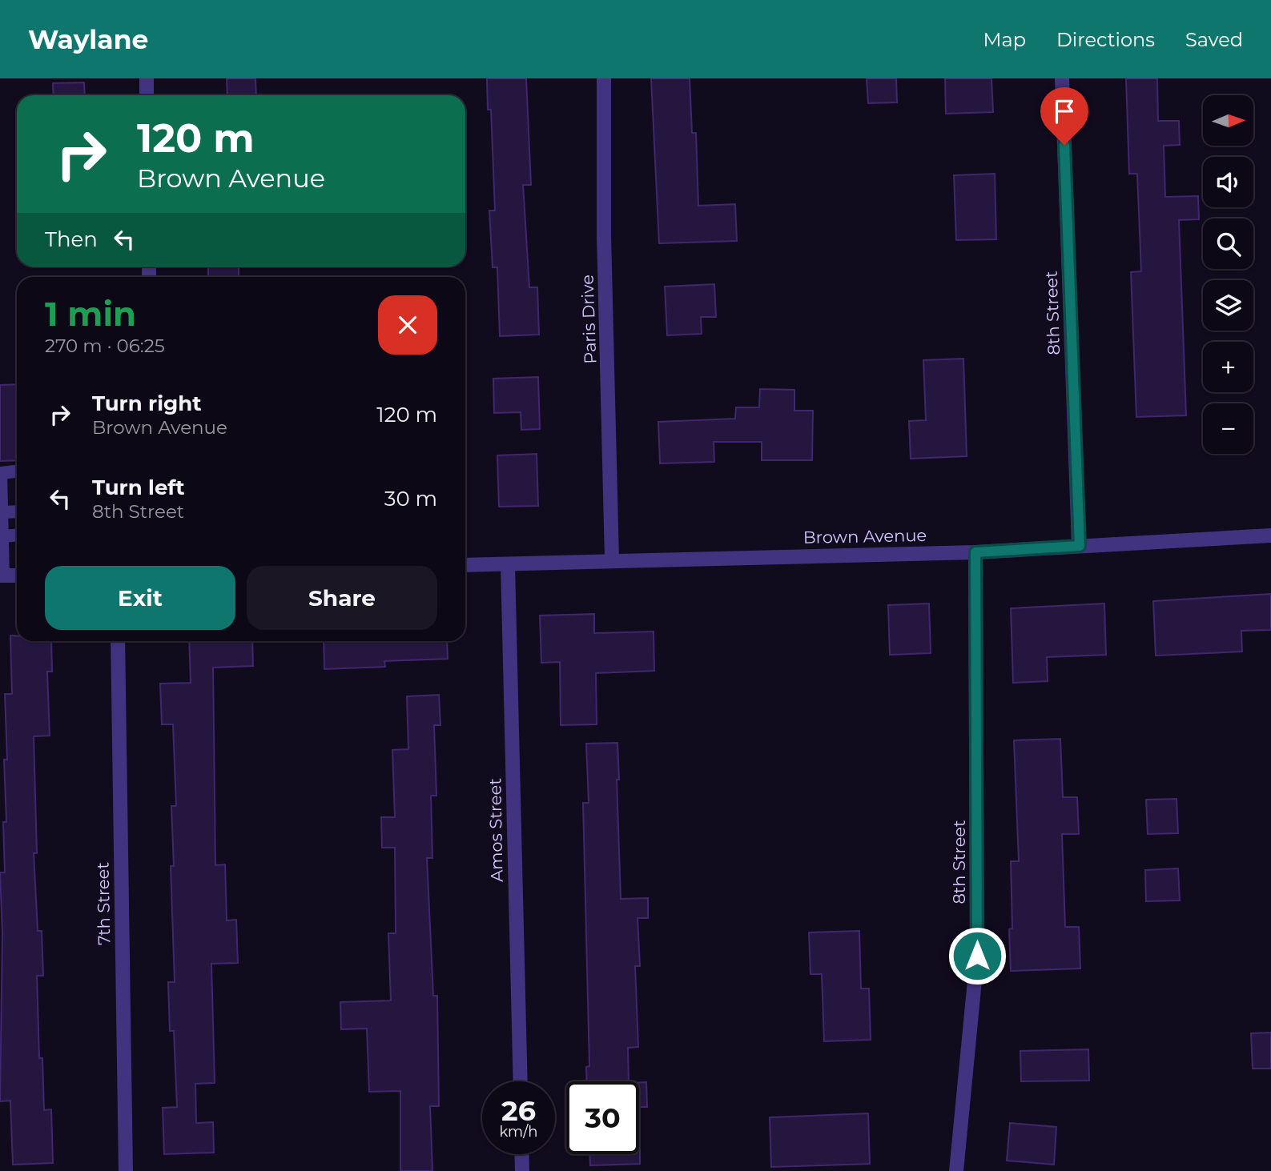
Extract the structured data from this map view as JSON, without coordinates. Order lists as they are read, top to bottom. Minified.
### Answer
{"streets":{"street":["8th Street","Paris Drive","Brown Avenue","Amos Street","7th Street"]},"crossings":[["8th Street","Brown Avenue"],["Paris Drive","Brown Avenue"],["Brown Avenue","Amos Street"]],"north":"right","page":{"header":"Waylane","nav":["Map","Directions","Saved"],"map_buttons":["+","−"],"turn":["120 m","Brown Avenue"],"then":"Then","heading":["1 min","270 m · 06:25"],"list":[{"name":"Turn right","note":"Brown Avenue","value":"120 m"},{"name":"Turn left","note":"8th Street","value":"30 m"}],"buttons":["Exit","Share"],"speed":"26 km/h","limit":"30"}}
